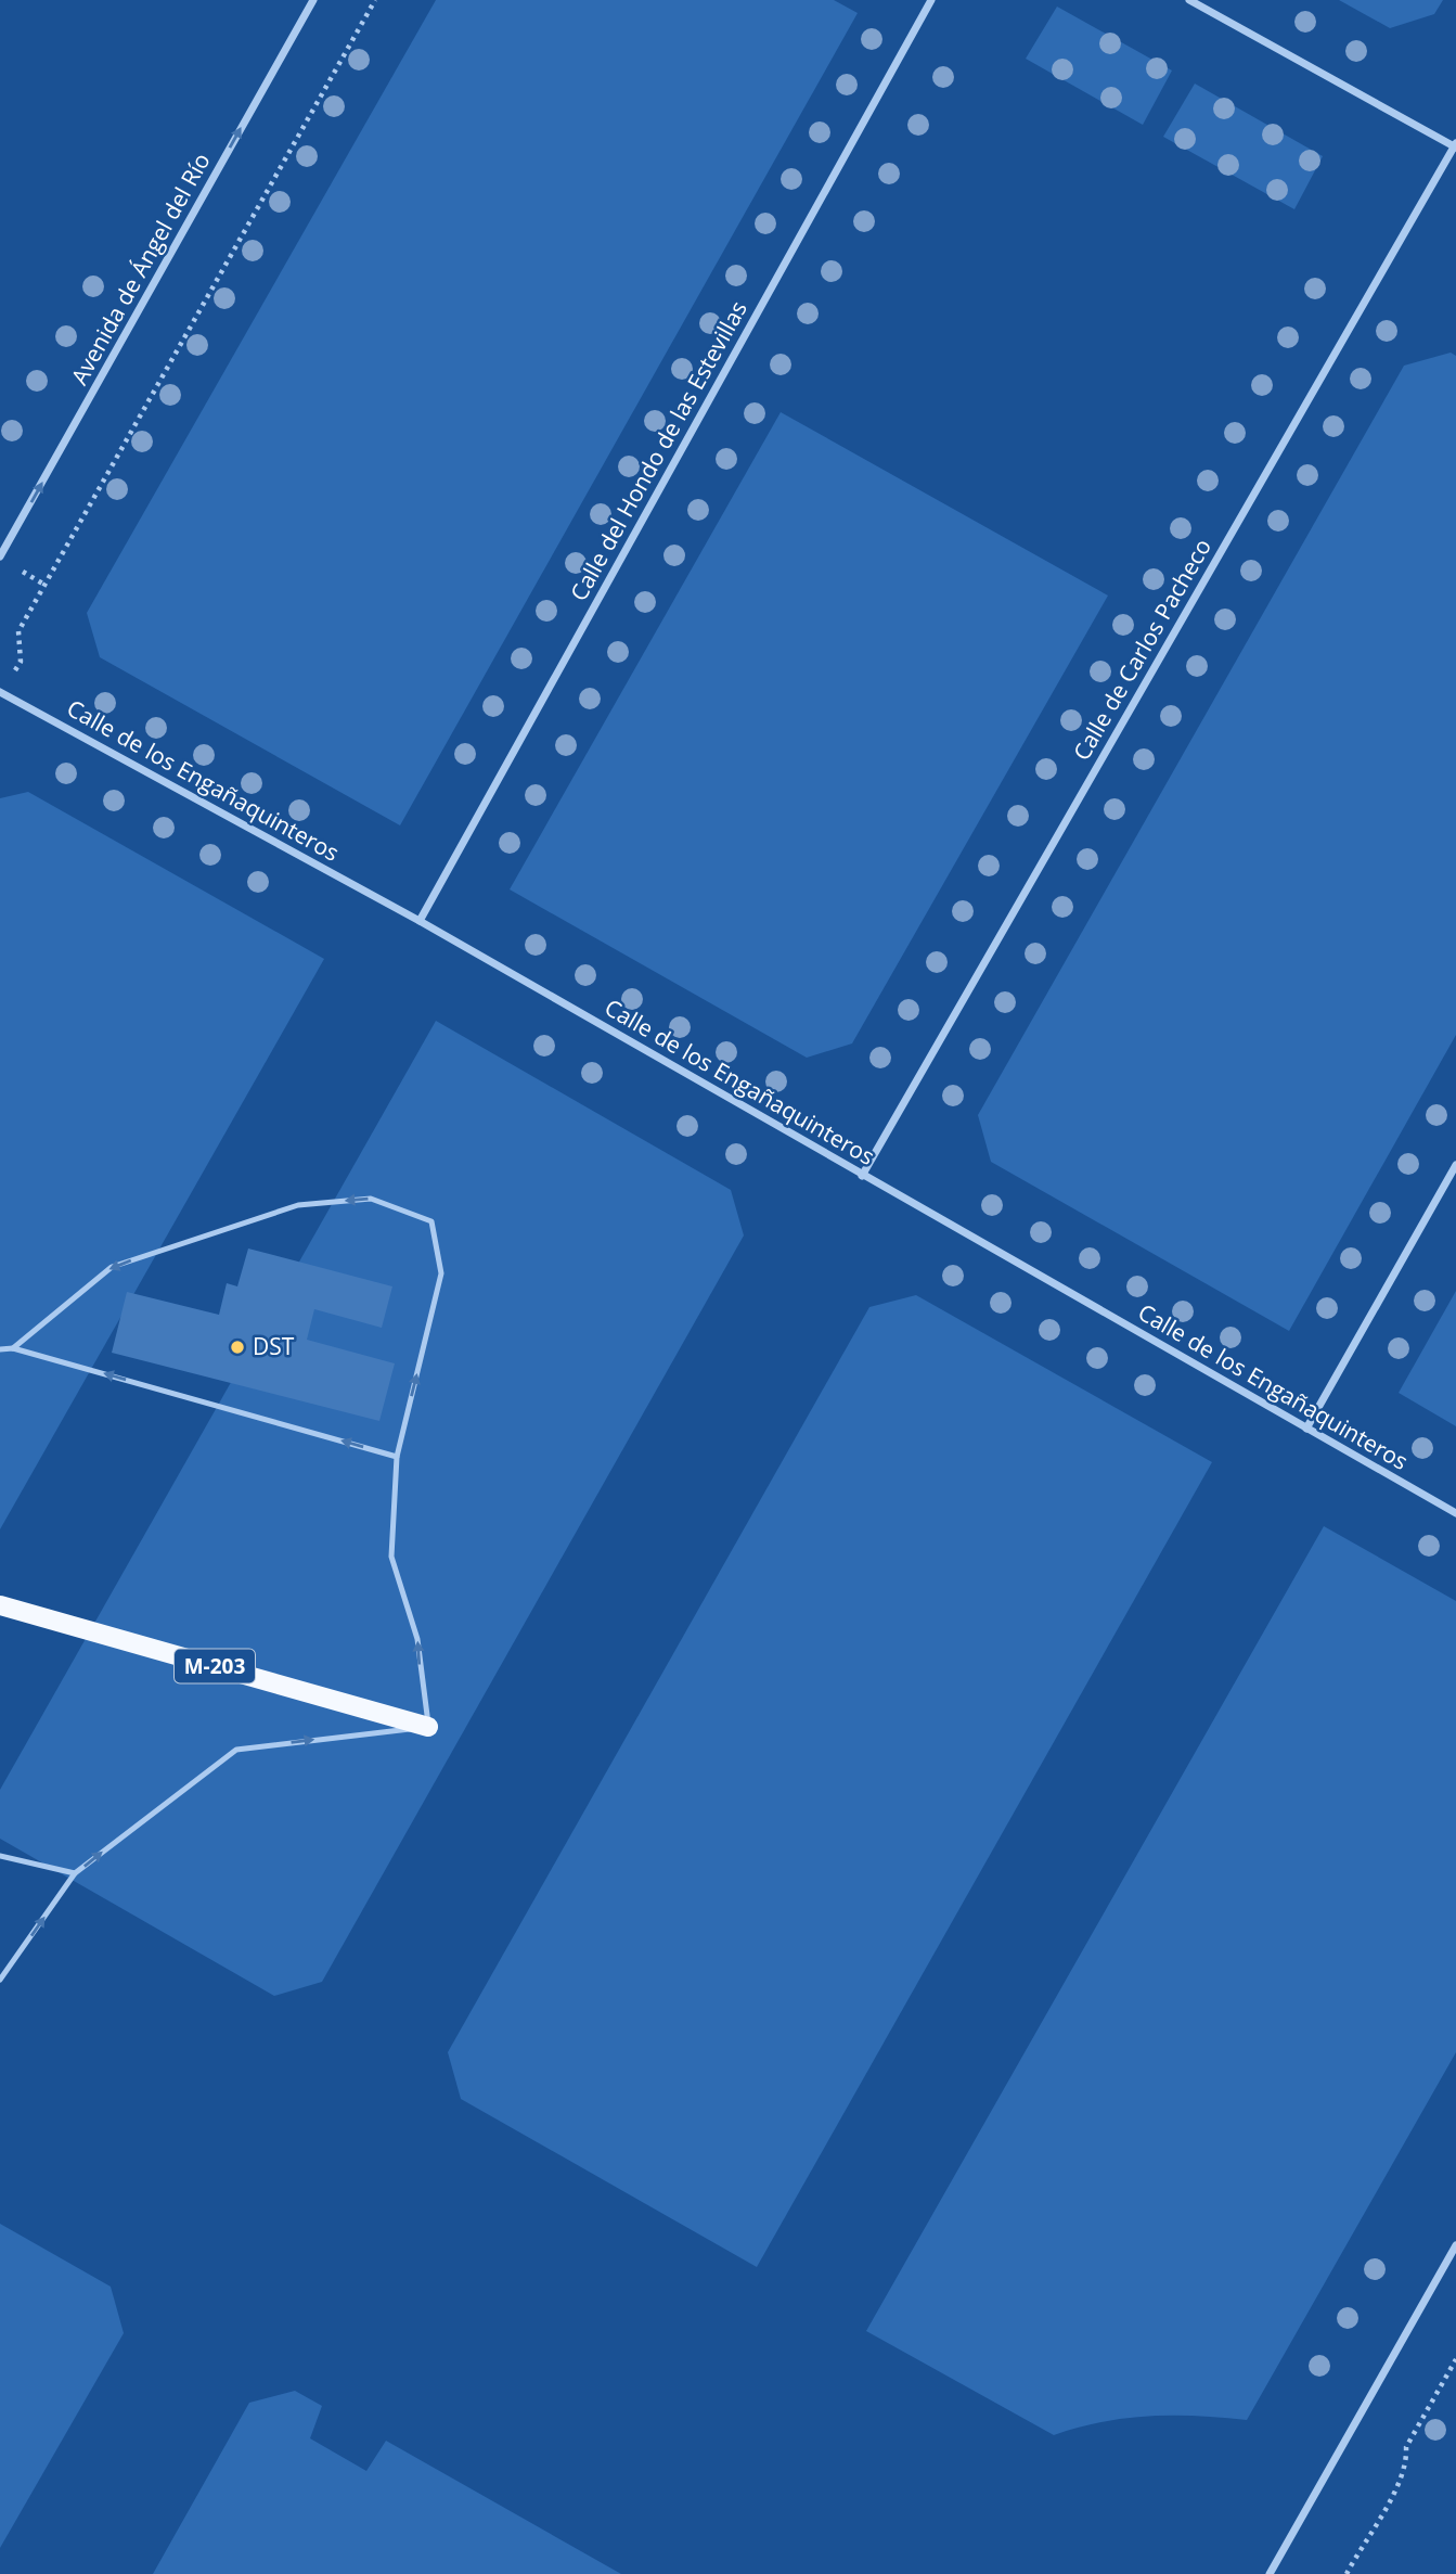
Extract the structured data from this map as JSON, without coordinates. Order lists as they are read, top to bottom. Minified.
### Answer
{"streets":{"main road":["M-203"],"street":["Avenida de Ángel del Río","Calle del Hondo de las Estevillas","Calle de Carlos Pacheco","Calle de los Engañaquinteros"]},"crossings":[["Calle del Hondo de las Estevillas","Calle de los Engañaquinteros"],["Calle de Carlos Pacheco","Calle de los Engañaquinteros"]],"one_way":["Avenida de Ángel del Río"],"places":["DST"]}
